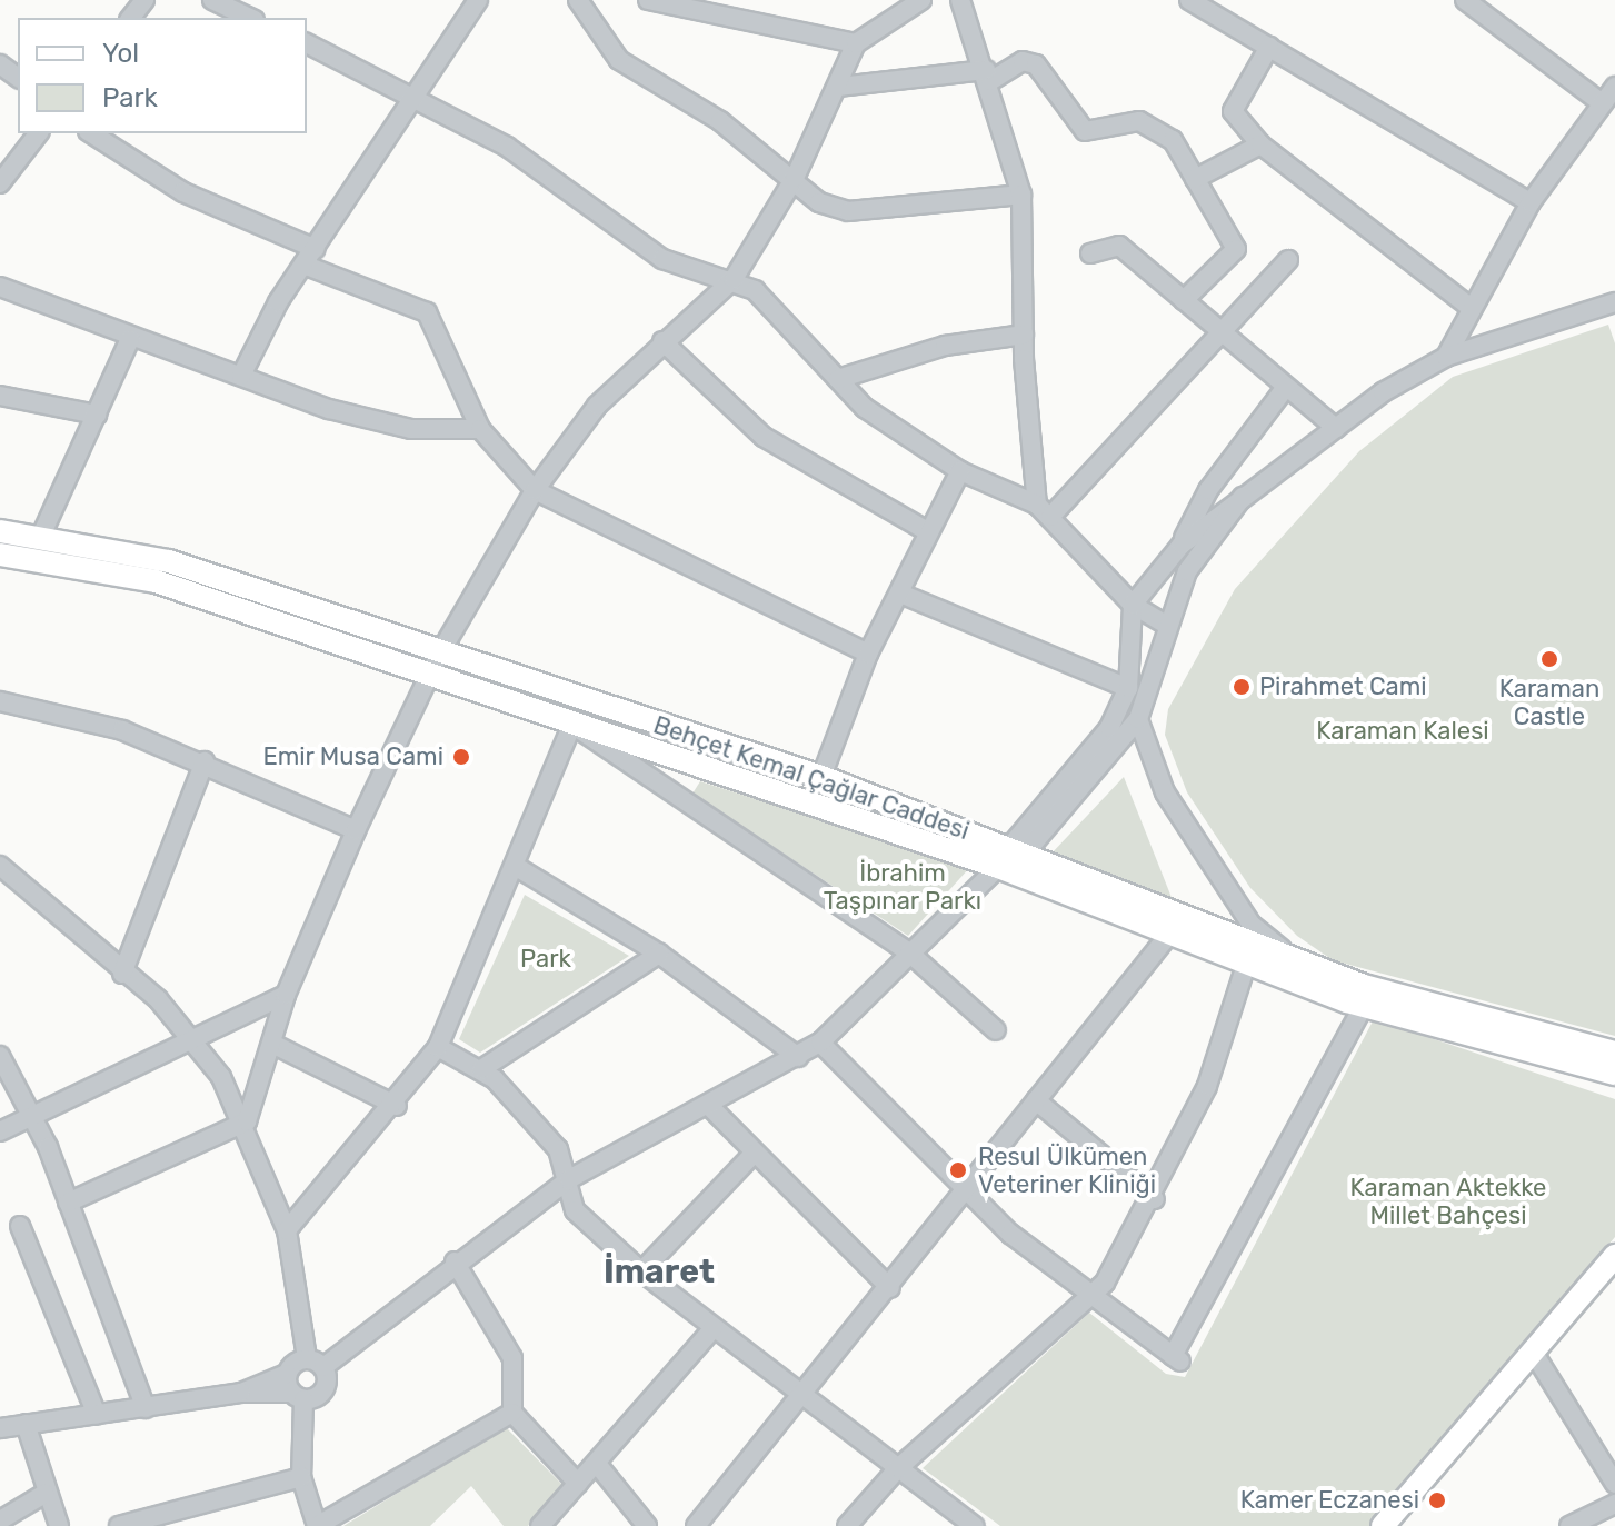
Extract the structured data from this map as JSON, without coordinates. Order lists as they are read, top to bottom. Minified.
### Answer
{"streets":{"main road":["Behçet Kemal Çağlar Caddesi"]},"districts":["İmaret"],"parks":["Karaman Kalesi","İbrahim Taşpınar Parkı","Park","Karaman Aktekke Millet Bahçesi"],"places":["Karaman Castle","Pirahmet Cami","Emir Musa Cami","Resul Ülkümen Veteriner Kliniği","Kamer Eczanesi"],"legend":["Yol","Park"]}
